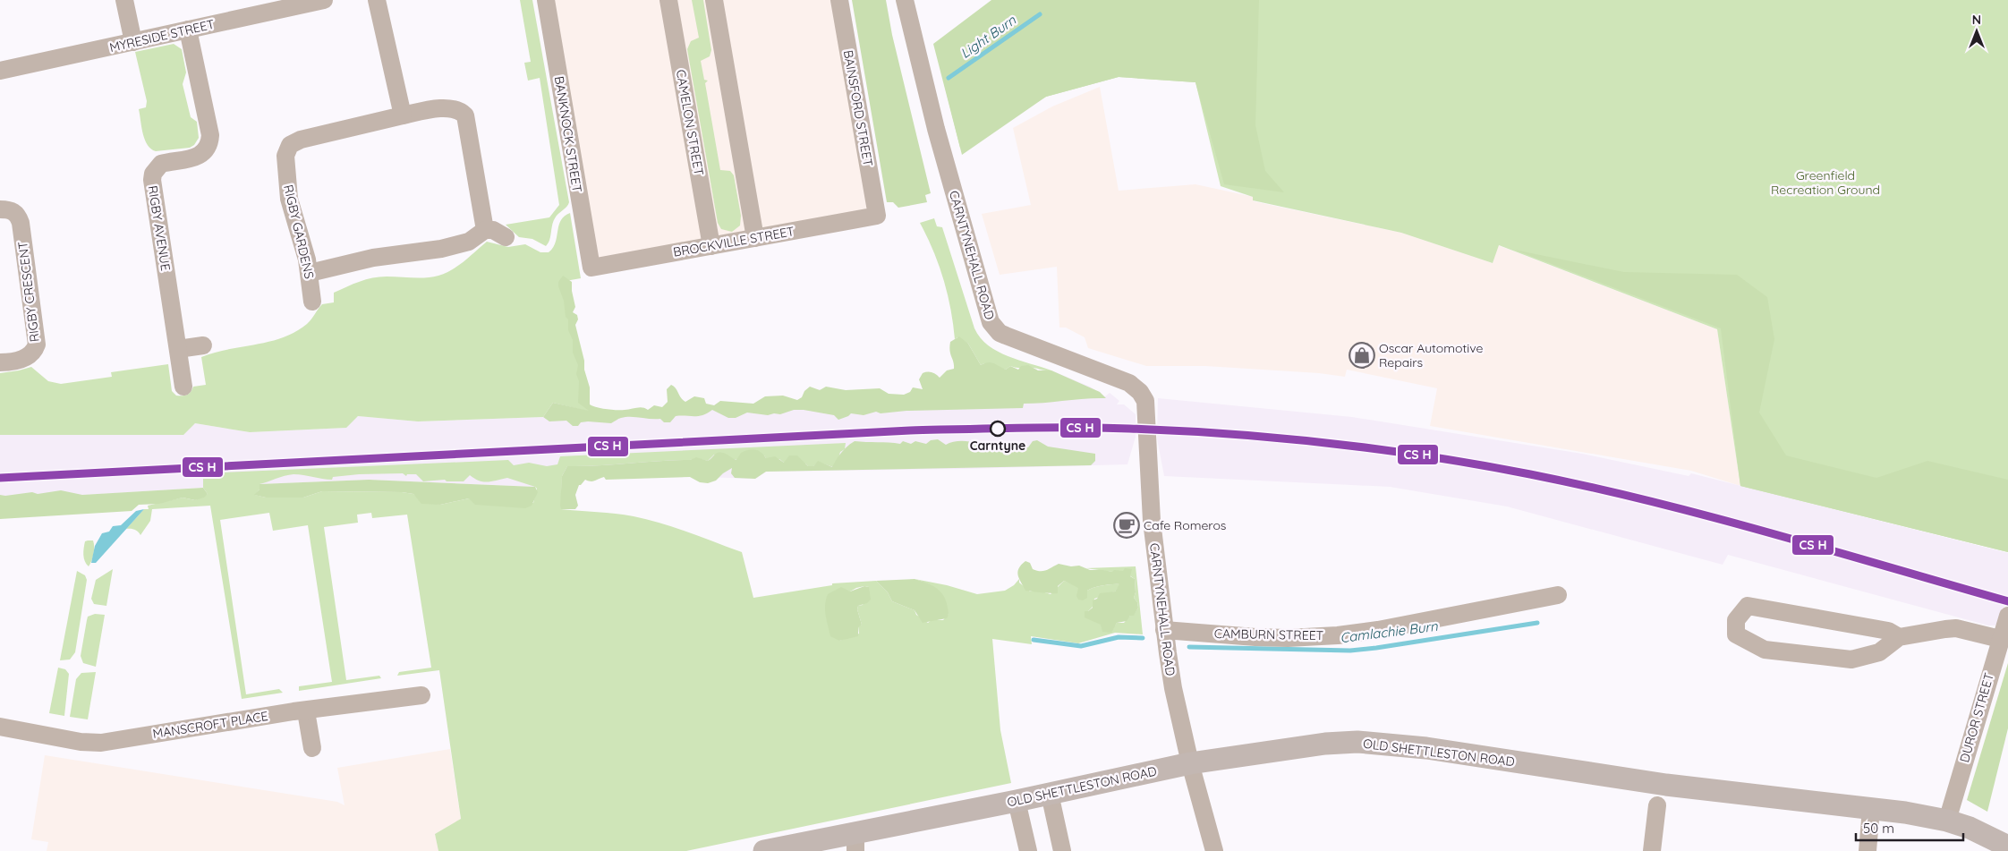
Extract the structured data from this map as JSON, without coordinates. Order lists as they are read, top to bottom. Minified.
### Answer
{"streets":{"main road":["OLD SHETTLESTON ROAD"],"street":["MYRESIDE STREET","BAINSFORD STREET","CAMELON STREET","BANKNOCK STREET","RIGBY AVENUE","RIGBY GARDENS","BROCKVILLE STREET","CARNTYNEHALL ROAD","RIGBY CRESCENT","CAMBURN STREET","DUROR STREET","MANSCROFT PLACE"]},"crossings":[["MYRESIDE STREET","RIGBY AVENUE"],["BAINSFORD STREET","BROCKVILLE STREET"],["CAMELON STREET","BROCKVILLE STREET"],["BANKNOCK STREET","BROCKVILLE STREET"],["CARNTYNEHALL ROAD","CAMBURN STREET"],["CARNTYNEHALL ROAD","OLD SHETTLESTON ROAD"],["DUROR STREET","OLD SHETTLESTON ROAD"]],"water":["Light Burn","Camlachie Burn"],"parks":["Greenfield Recreation Ground"],"places":{"shop":["Oscar Automotive Repairs"],"other":["Carntyne"],"cafe":["Cafe Romeros"]},"scale_bar":"50 m","north":"top"}
